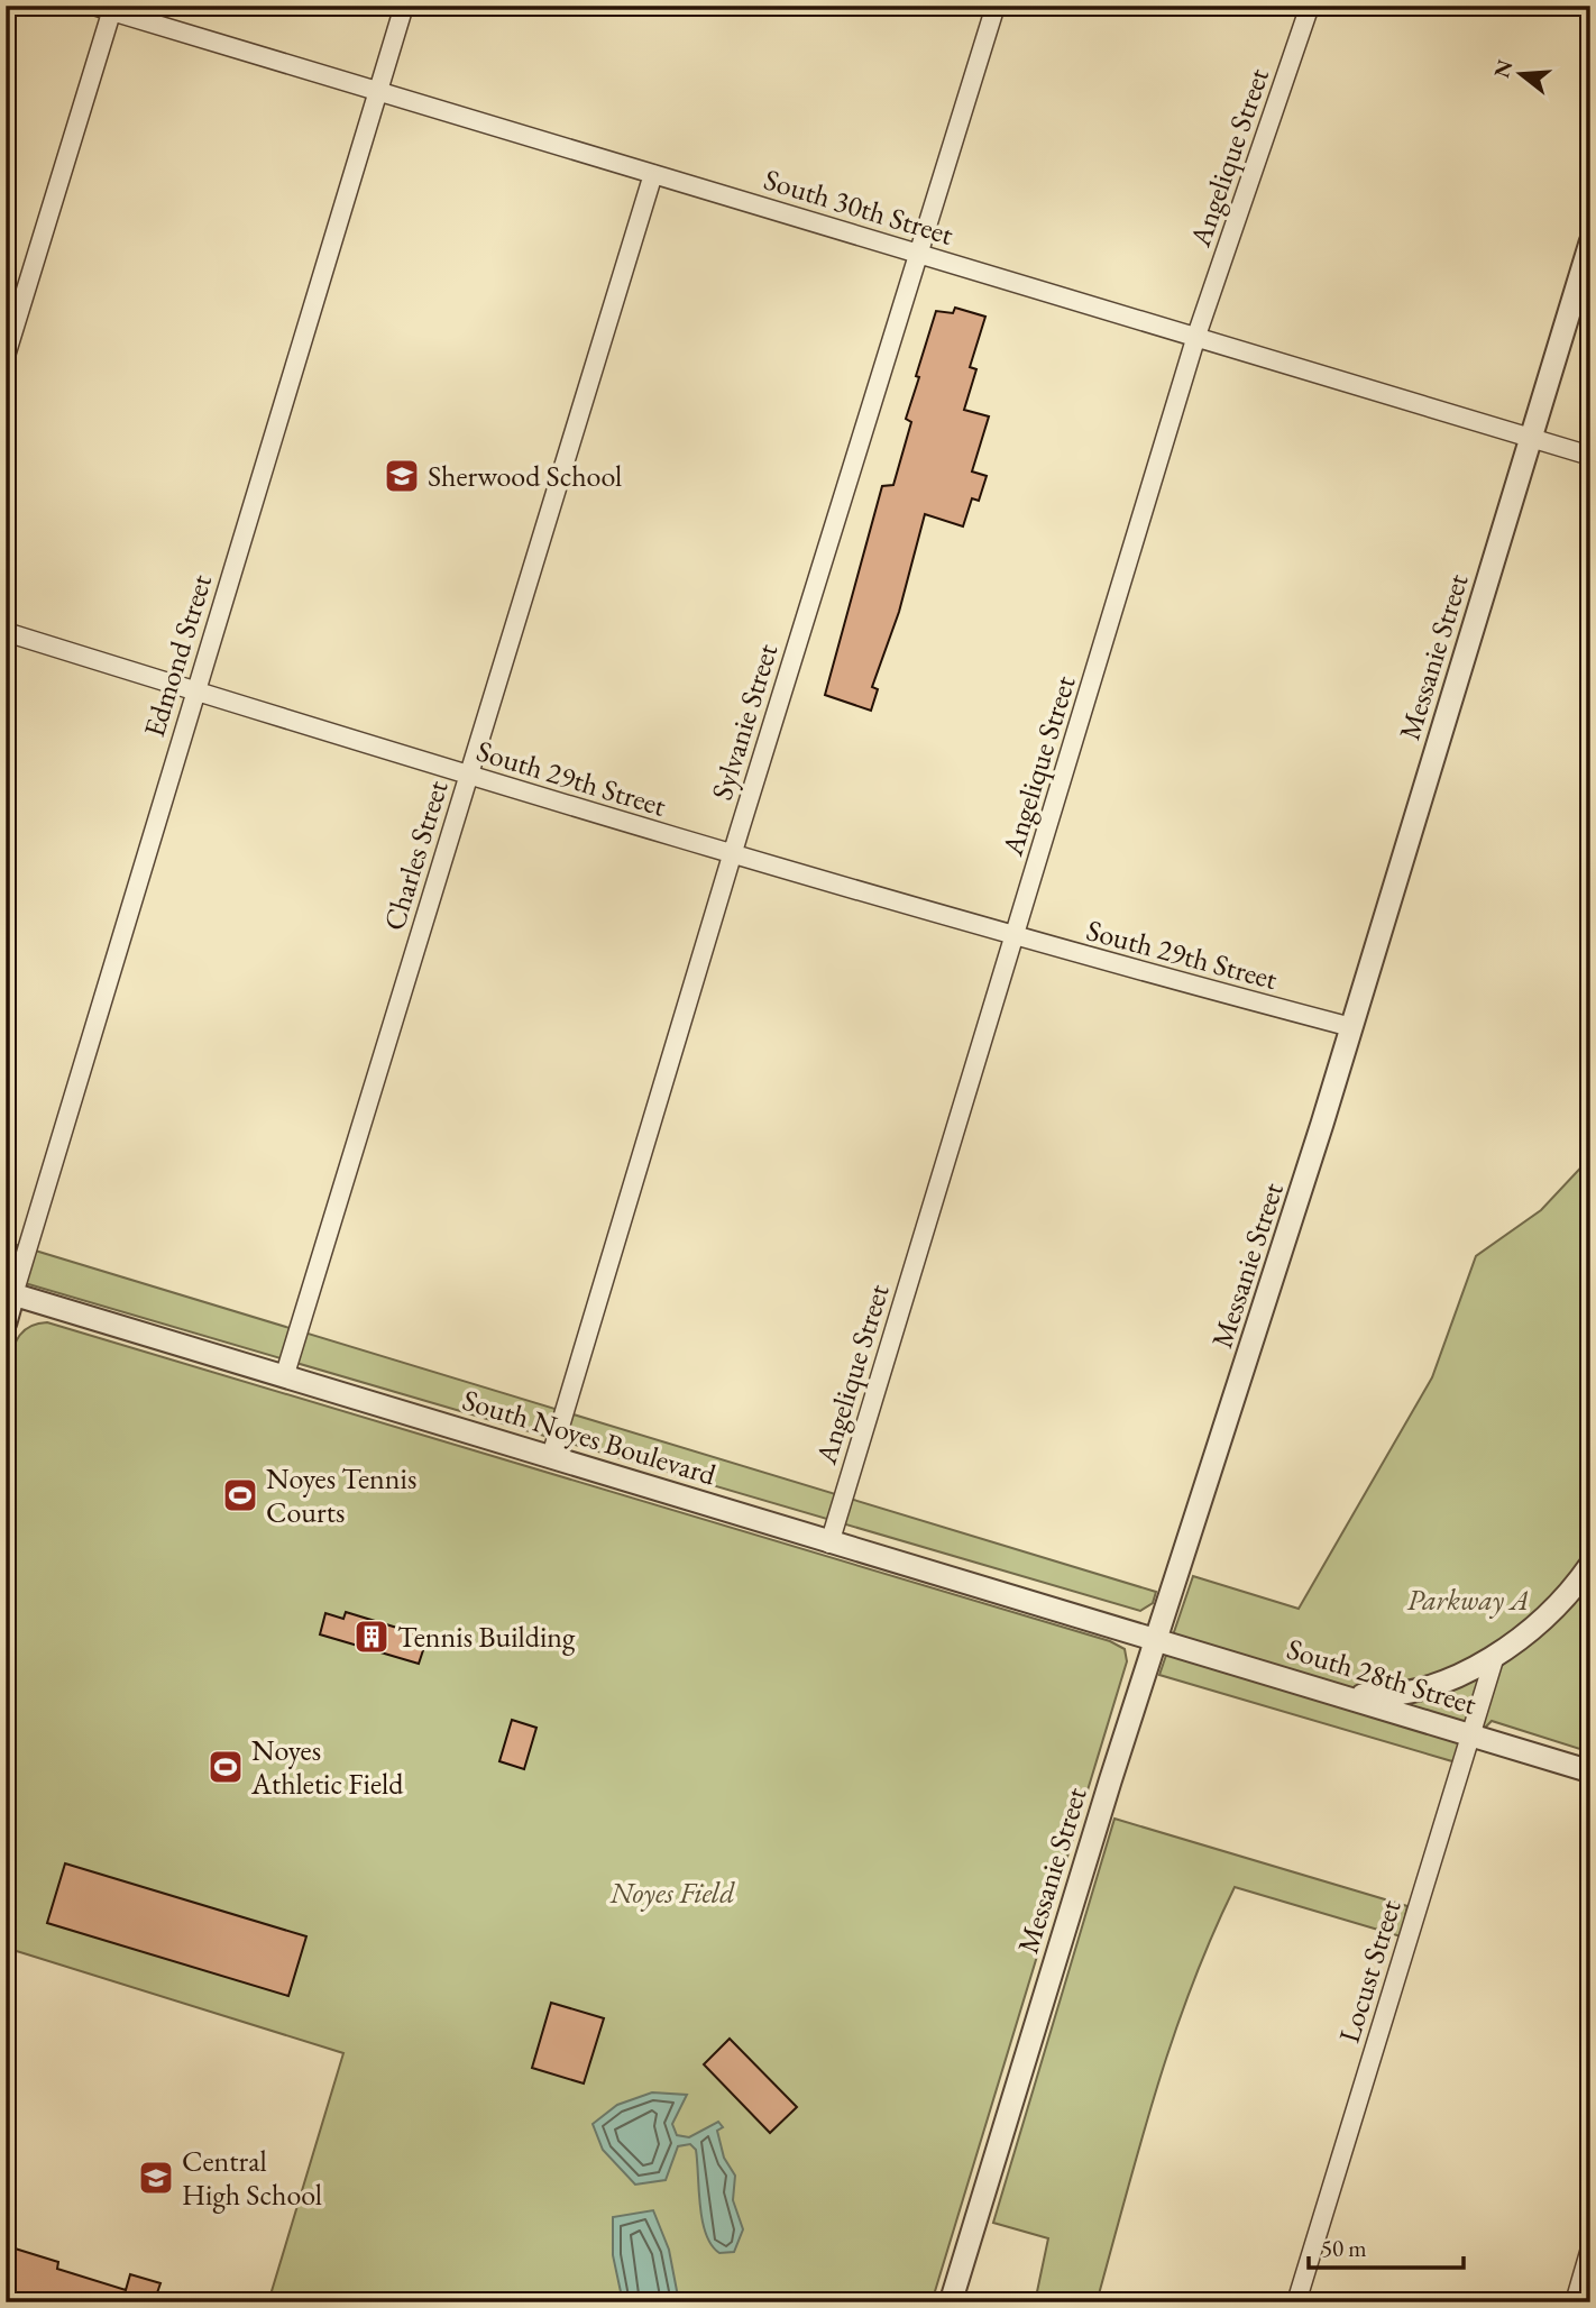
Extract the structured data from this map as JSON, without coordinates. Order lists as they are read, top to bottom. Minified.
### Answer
{"streets":{"street":["Angelique Street","South 30th Street","Edmond Street","Messanie Street","Sylvanie Street","South 29th Street","Charles Street","South Noyes Boulevard","South 28th Street","Locust Street"]},"crossings":[["Angelique Street","South 30th Street"],["Angelique Street","South 29th Street"],["Angelique Street","South Noyes Boulevard"],["South 30th Street","Edmond Street"],["South 30th Street","Messanie Street"],["South 30th Street","Sylvanie Street"],["South 30th Street","Charles Street"],["Edmond Street","South 29th Street"],["Edmond Street","South Noyes Boulevard"],["Messanie Street","South 29th Street"],["Messanie Street","South Noyes Boulevard"],["Messanie Street","South 28th Street"],["Sylvanie Street","South 29th Street"],["Sylvanie Street","South Noyes Boulevard"],["South 29th Street","Charles Street"],["Charles Street","South Noyes Boulevard"],["South Noyes Boulevard","South 28th Street"],["South 28th Street","Locust Street"]],"parks":["Parkway A","Noyes Field"],"places":{"school or university":["Sherwood School","Central High School"],"sports":["Noyes Tennis Courts","Noyes Athletic Field"],"building":["Tennis Building"]},"scale_bar":"50 m","north":"left"}
